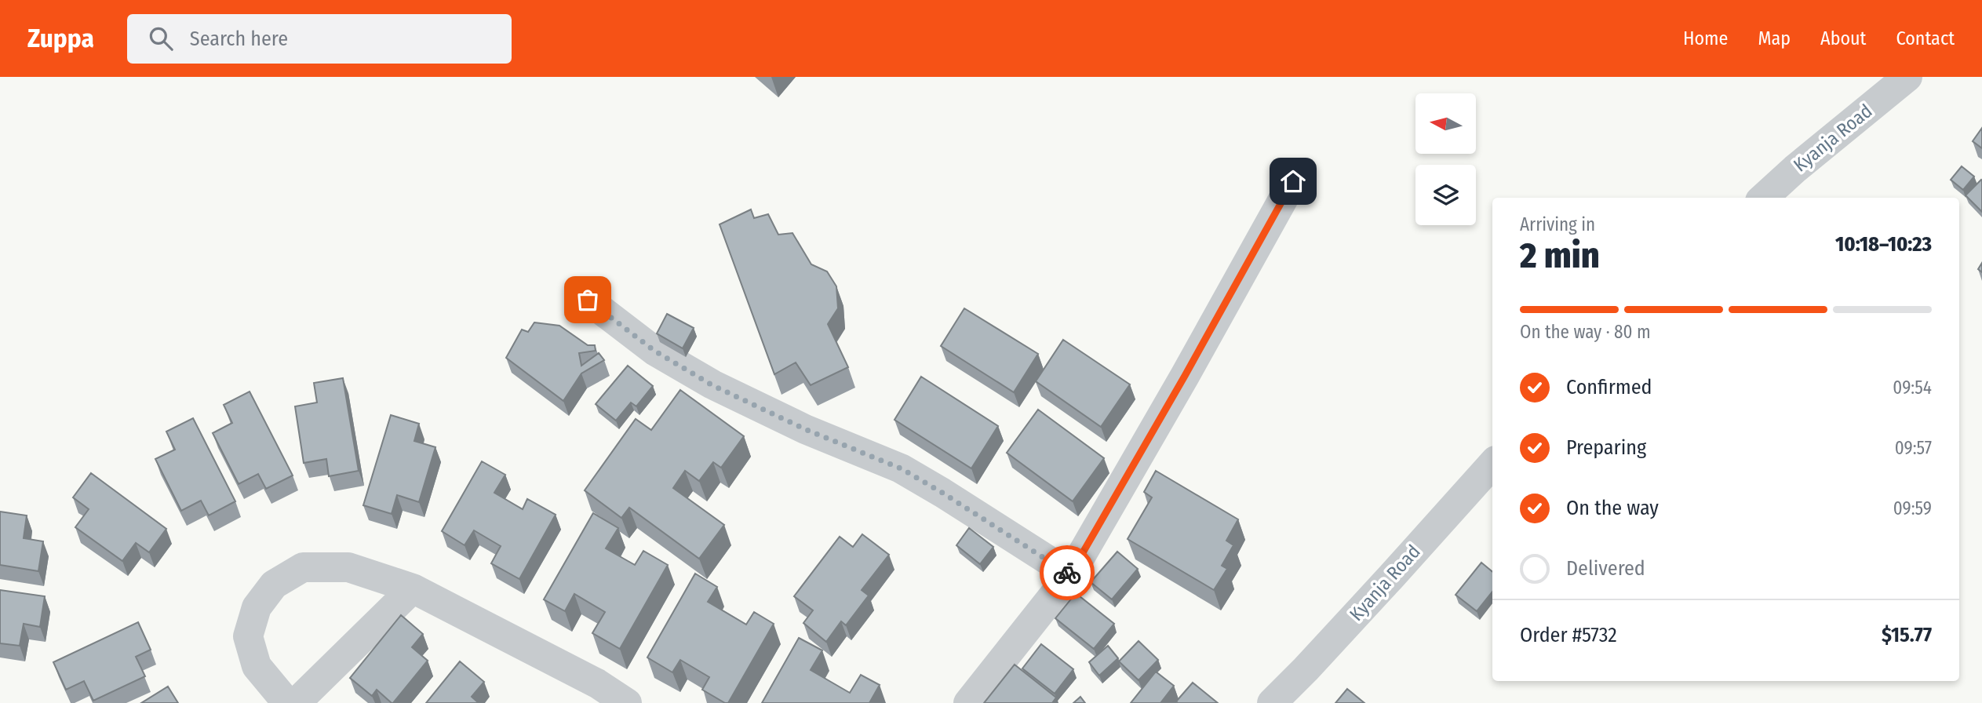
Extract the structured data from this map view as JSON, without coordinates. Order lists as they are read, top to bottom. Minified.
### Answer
{"streets":{"street":["Kyanja Road"]},"north":"left","page":{"header":"Zuppa","search":"Search here","nav":["Home","Map","About","Contact"],"heading":["2 min","Arriving in","10:18–10:23"],"panel":["Order #5732","$15.77"],"bar":"On the way · 80 m","list":[["Confirmed","09:54"],["Preparing","09:57"],["On the way","09:59"],"Delivered"]}}
